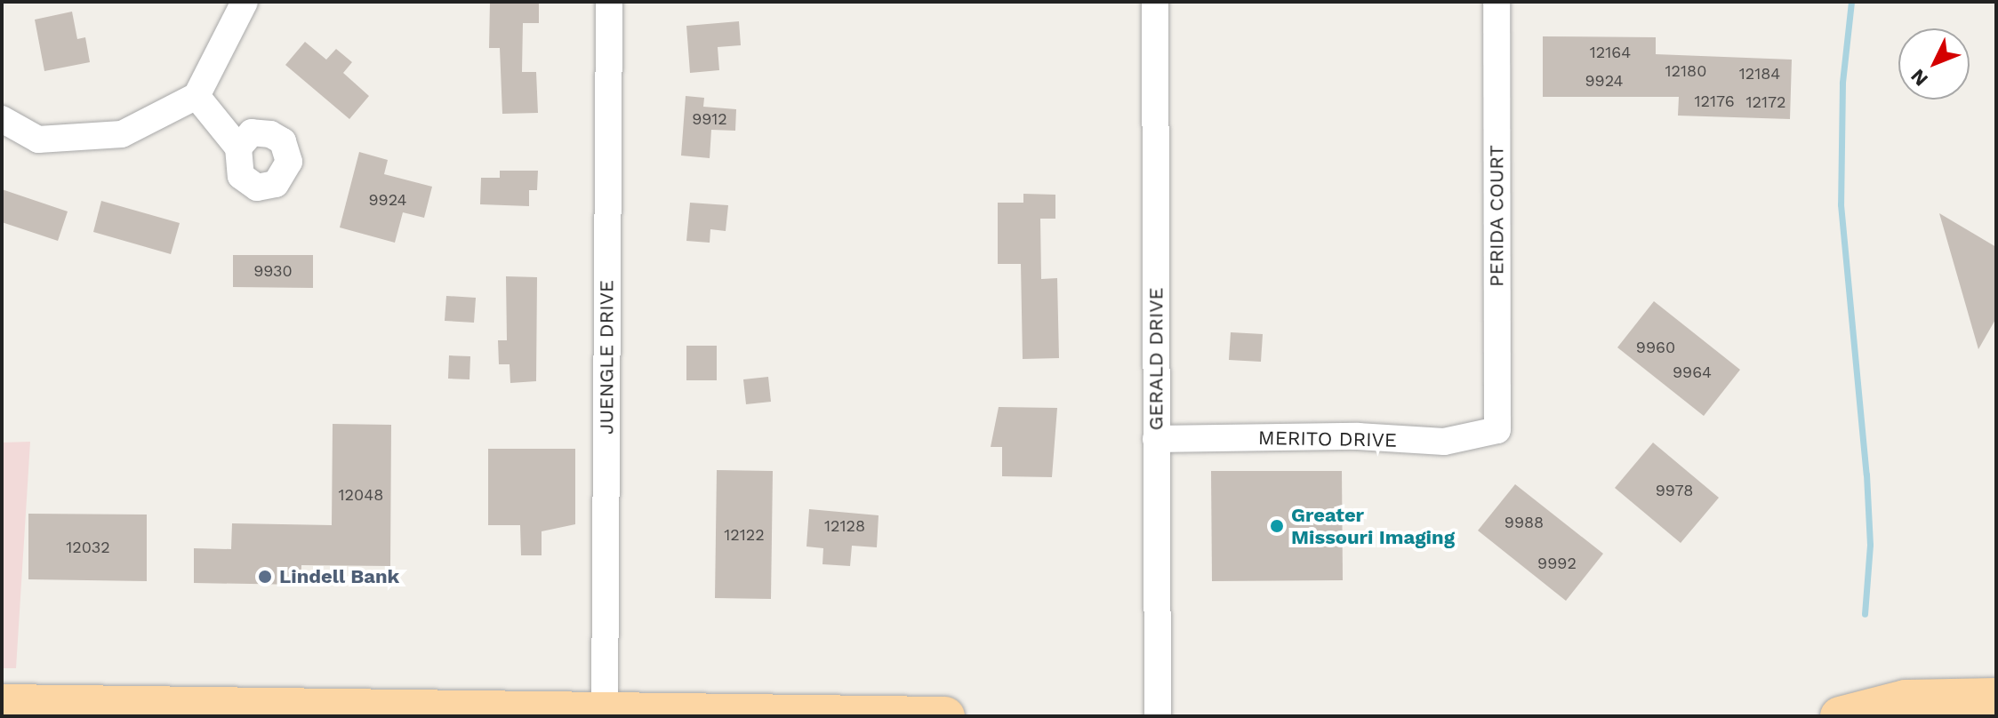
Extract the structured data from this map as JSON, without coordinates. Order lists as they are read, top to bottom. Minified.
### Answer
{"streets":{"street":["PERIDA COURT","JUENGLE DRIVE","GERALD DRIVE","MERITO DRIVE"]},"crossings":[["PERIDA COURT","MERITO DRIVE"],["GERALD DRIVE","MERITO DRIVE"]],"places":["Greater Missouri Imaging","Lindell Bank"],"house_numbers":["12164","12180","12184","9924","12176","12172","9912","9924","9930","9960","9964","9978","12048","9988","12128","12122","12032","9992"],"north":"bottom left"}
